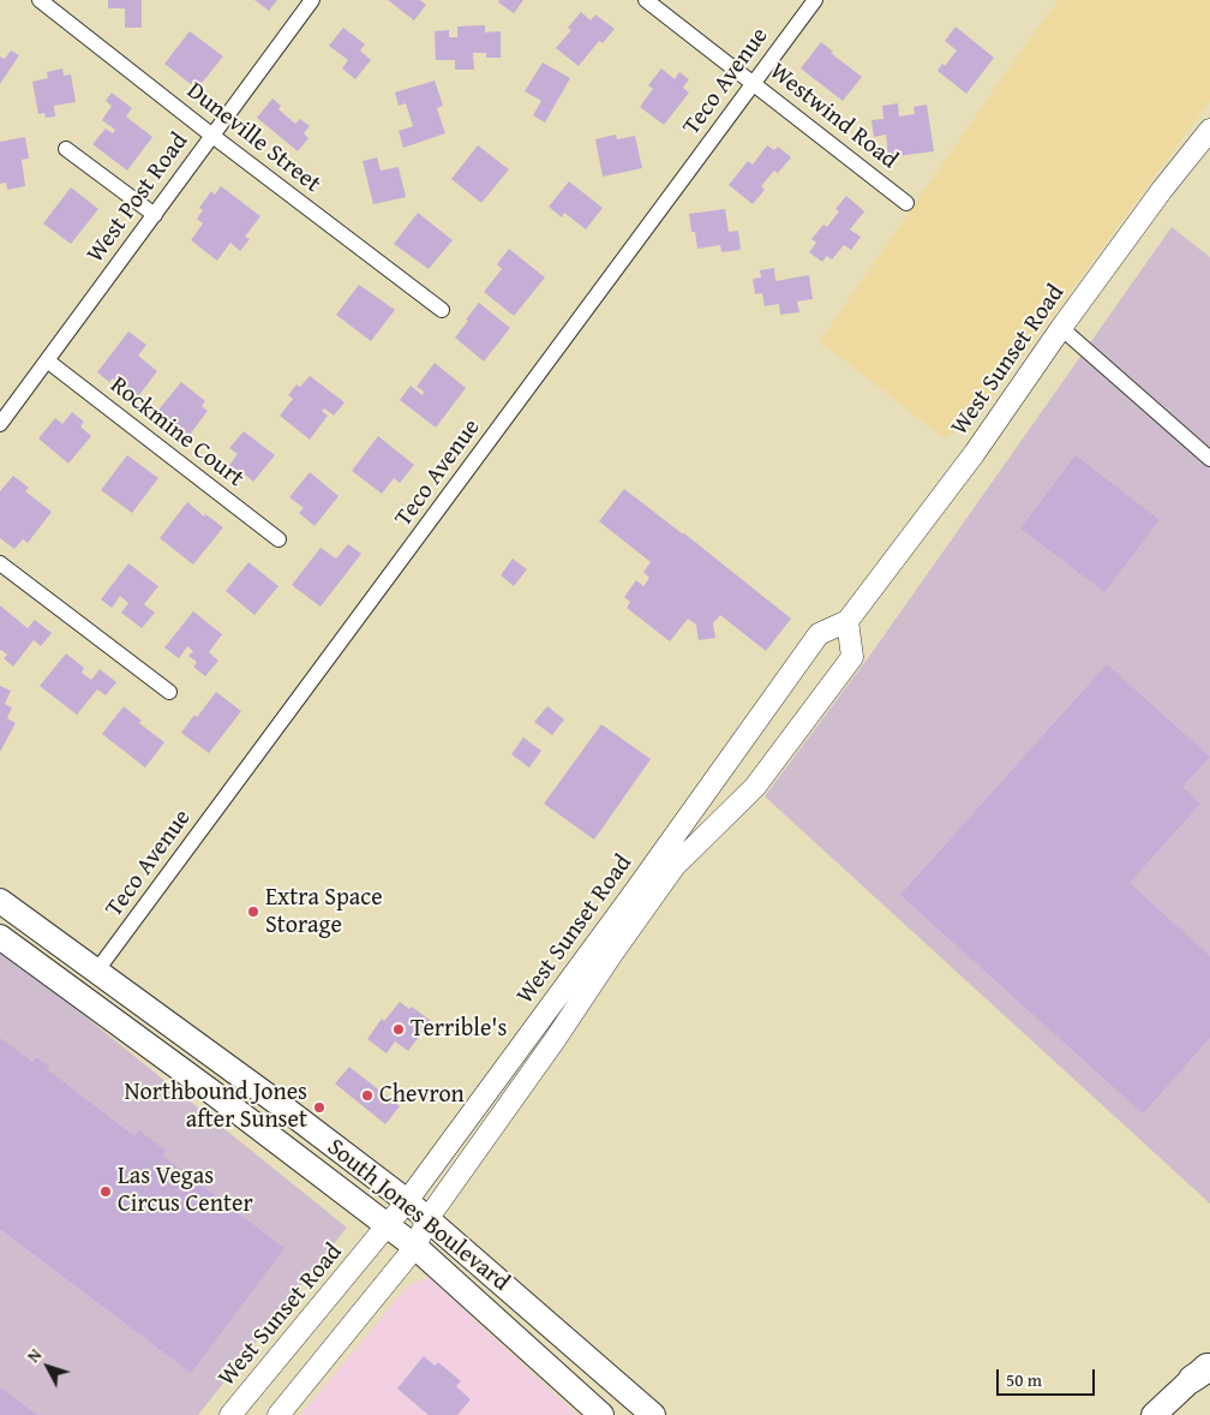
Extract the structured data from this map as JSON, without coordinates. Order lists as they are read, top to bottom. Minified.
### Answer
{"streets":{"main road":["West Sunset Road","South Jones Boulevard"],"street":["Teco Avenue","Westwind Road","Duneville Street","West Post Road","Rockmine Court"]},"crossings":[["Teco Avenue","Westwind Road"],["Teco Avenue","South Jones Boulevard"],["Duneville Street","West Post Road"],["West Post Road","Rockmine Court"],["West Sunset Road","South Jones Boulevard"]],"places":["Extra Space Storage","Terrible's","Chevron","Northbound Jones after Sunset","Las Vegas Circus Center"],"scale_bar":"50 m","north":"top left"}
